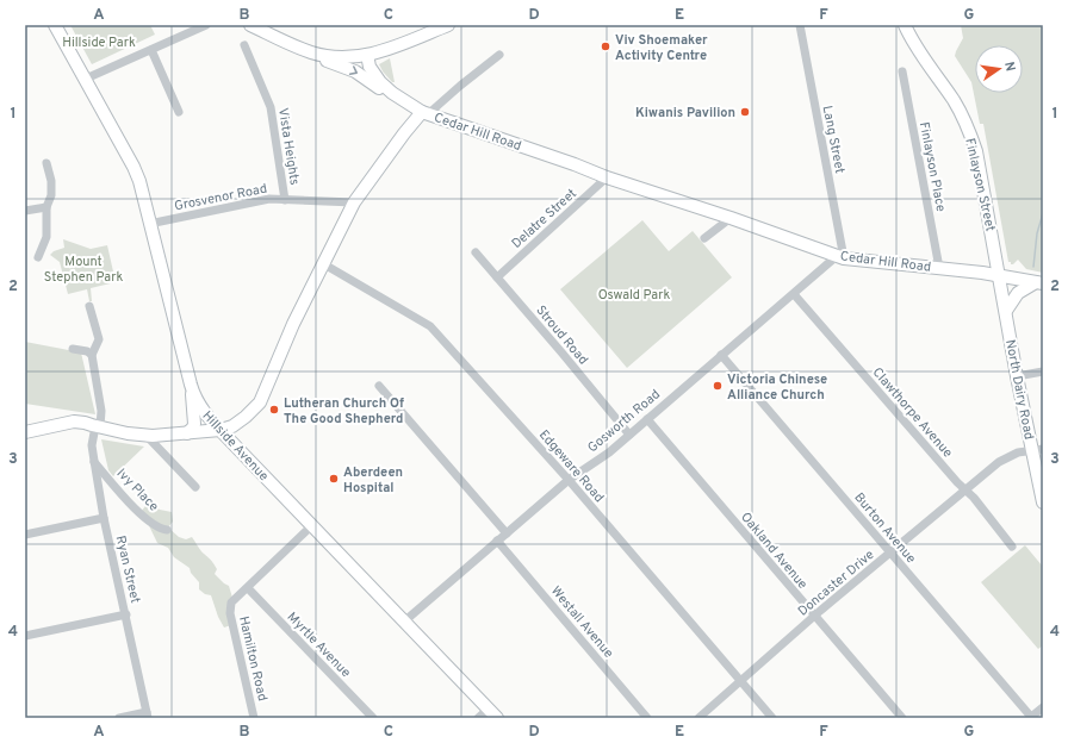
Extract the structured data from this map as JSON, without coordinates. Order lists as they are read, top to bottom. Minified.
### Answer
{"streets":{"street":["Cedar Hill Road","Lang Street","Vista Heights","Finlayson Place","Finlayson Street","Grosvenor Road","Delatre Street","Stroud Road","North Dairy Road","Clawthorpe Avenue","Gosworth Road","Hillside Avenue","Edgeware Road","Ivy Place","Burton Avenue","Oakland Avenue","Ryan Street","Doncaster Drive","Westall Avenue","Myrtle Avenue","Hamilton Road"]},"crossings":[["Cedar Hill Road","Lang Street"],["Cedar Hill Road","Finlayson Place"],["Cedar Hill Road","Finlayson Street"],["Cedar Hill Road","Grosvenor Road"],["Cedar Hill Road","Delatre Street"],["Cedar Hill Road","North Dairy Road"],["Cedar Hill Road","Gosworth Road"],["Cedar Hill Road","Hillside Avenue"],["Cedar Hill Road","Edgeware Road"],["Cedar Hill Road","Ryan Street"],["Lang Street","Gosworth Road"],["Vista Heights","Grosvenor Road"],["Finlayson Street","North Dairy Road"],["Grosvenor Road","Hillside Avenue"],["Delatre Street","Stroud Road"],["Stroud Road","Gosworth Road"],["North Dairy Road","Doncaster Drive"],["Clawthorpe Avenue","Gosworth Road"],["Clawthorpe Avenue","Doncaster Drive"],["Gosworth Road","Hillside Avenue"],["Gosworth Road","Edgeware Road"],["Gosworth Road","Burton Avenue"],["Gosworth Road","Oakland Avenue"],["Gosworth Road","Westall Avenue"],["Hillside Avenue","Hamilton Road"],["Edgeware Road","Doncaster Drive"],["Ivy Place","Ryan Street"],["Burton Avenue","Doncaster Drive"],["Oakland Avenue","Doncaster Drive"],["Myrtle Avenue","Hamilton Road"]],"parks":["Hillside Park","Mount Stephen Park","Oswald Park"],"places":["Viv Shoemaker Activity Centre","Kiwanis Pavilion","Victoria Chinese Alliance Church","Lutheran Church Of The Good Shepherd","Aberdeen Hospital"],"north":"right","grid":{"columns":["A","B","C","D","E","F","G"],"rows":["1","2","3","4"]}}
